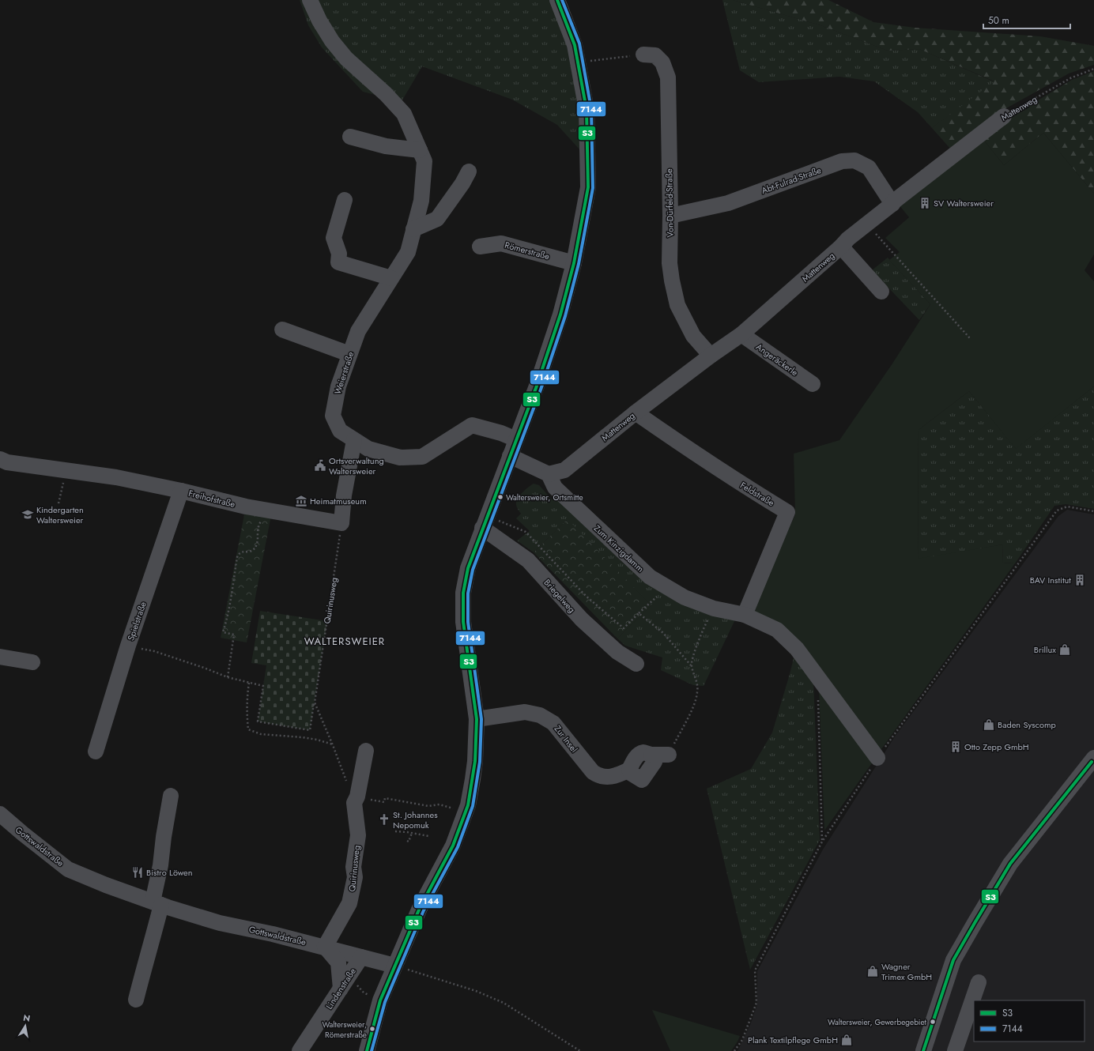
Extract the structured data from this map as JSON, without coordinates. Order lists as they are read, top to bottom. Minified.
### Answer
{"streets":{"street":["Mattenweg","Abt-Fulrad-Straße","Von-Dürfeld-Straße","Römerstraße","Angeräckerle","Weierstraße","Feldstraße","Freihofstraße","Zum Kinzigdamm","Briegelweg","Quirinusweg","Spielstraße","Zur Insel","Gottswaldstraße","Lindenstraße"]},"crossings":[["Mattenweg","Abt-Fulrad-Straße"],["Mattenweg","Von-Dürfeld-Straße"],["Mattenweg","Angeräckerle"],["Mattenweg","Feldstraße"],["Mattenweg","Zum Kinzigdamm"],["Abt-Fulrad-Straße","Von-Dürfeld-Straße"],["Feldstraße","Zum Kinzigdamm"],["Freihofstraße","Quirinusweg"],["Freihofstraße","Spielstraße"],["Quirinusweg","Gottswaldstraße"],["Gottswaldstraße","Lindenstraße"]],"districts":["WALTERSWEIER"],"places":{"building":["SV Waltersweier","BAV Institut","Otto Zepp GmbH"],"public building":["Ortsverwaltung Waltersweier"],"other":["Waltersweier, Ortsmitte","Waltersweier, Gewerbegebiet","Waltersweier, Römerstraße"],"museum":["Heimatmuseum"],"school or university":["Kindergarten Waltersweier"],"shop":["Brillux","Baden Syscomp","Wagner Trimex GmbH","Plank Textilpflege GmbH"],"church":["St. Johannes Nepomuk"],"restaurant":["Bistro Löwen"]},"lines":["transit line S3","transit line 7144"],"legend":["S3","7144"],"scale_bar":"50 m","north":"top"}
